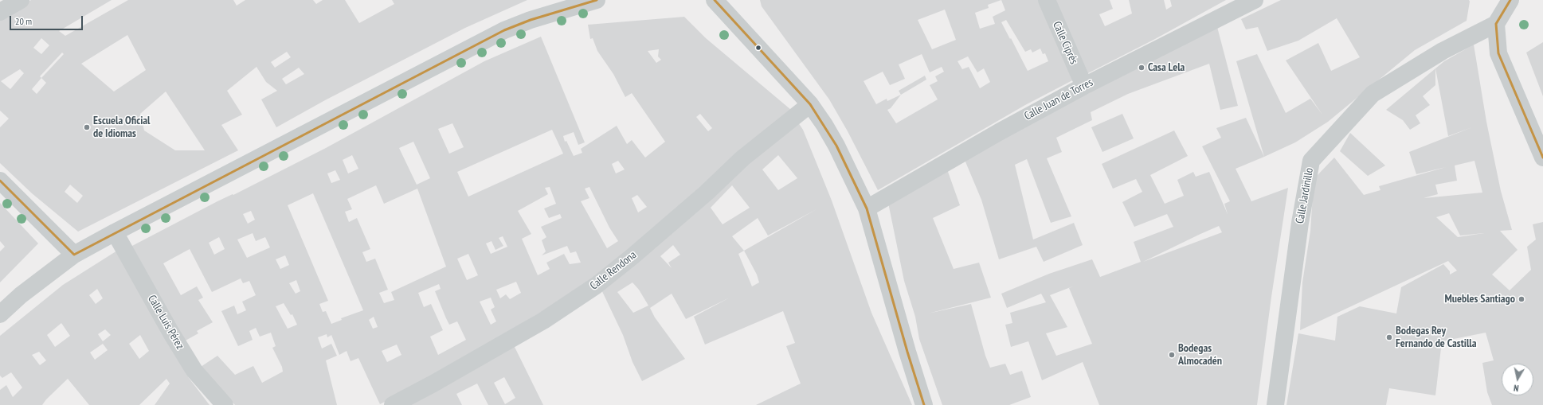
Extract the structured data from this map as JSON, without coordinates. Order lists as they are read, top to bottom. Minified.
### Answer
{"streets":{"street":["Calle Ciprés","Calle Juan de Torres","Calle Jardinillo","Calle Rendona","Calle Luis Pérez"]},"crossings":[["Calle Ciprés","Calle Juan de Torres"]],"places":["Casa Lela","Escuela Oficial de Idiomas","Muebles Santiago","Bodegas Rey Fernando de Castilla","Bodegas Almocadén"],"scale_bar":"20 m","north":"bottom"}
